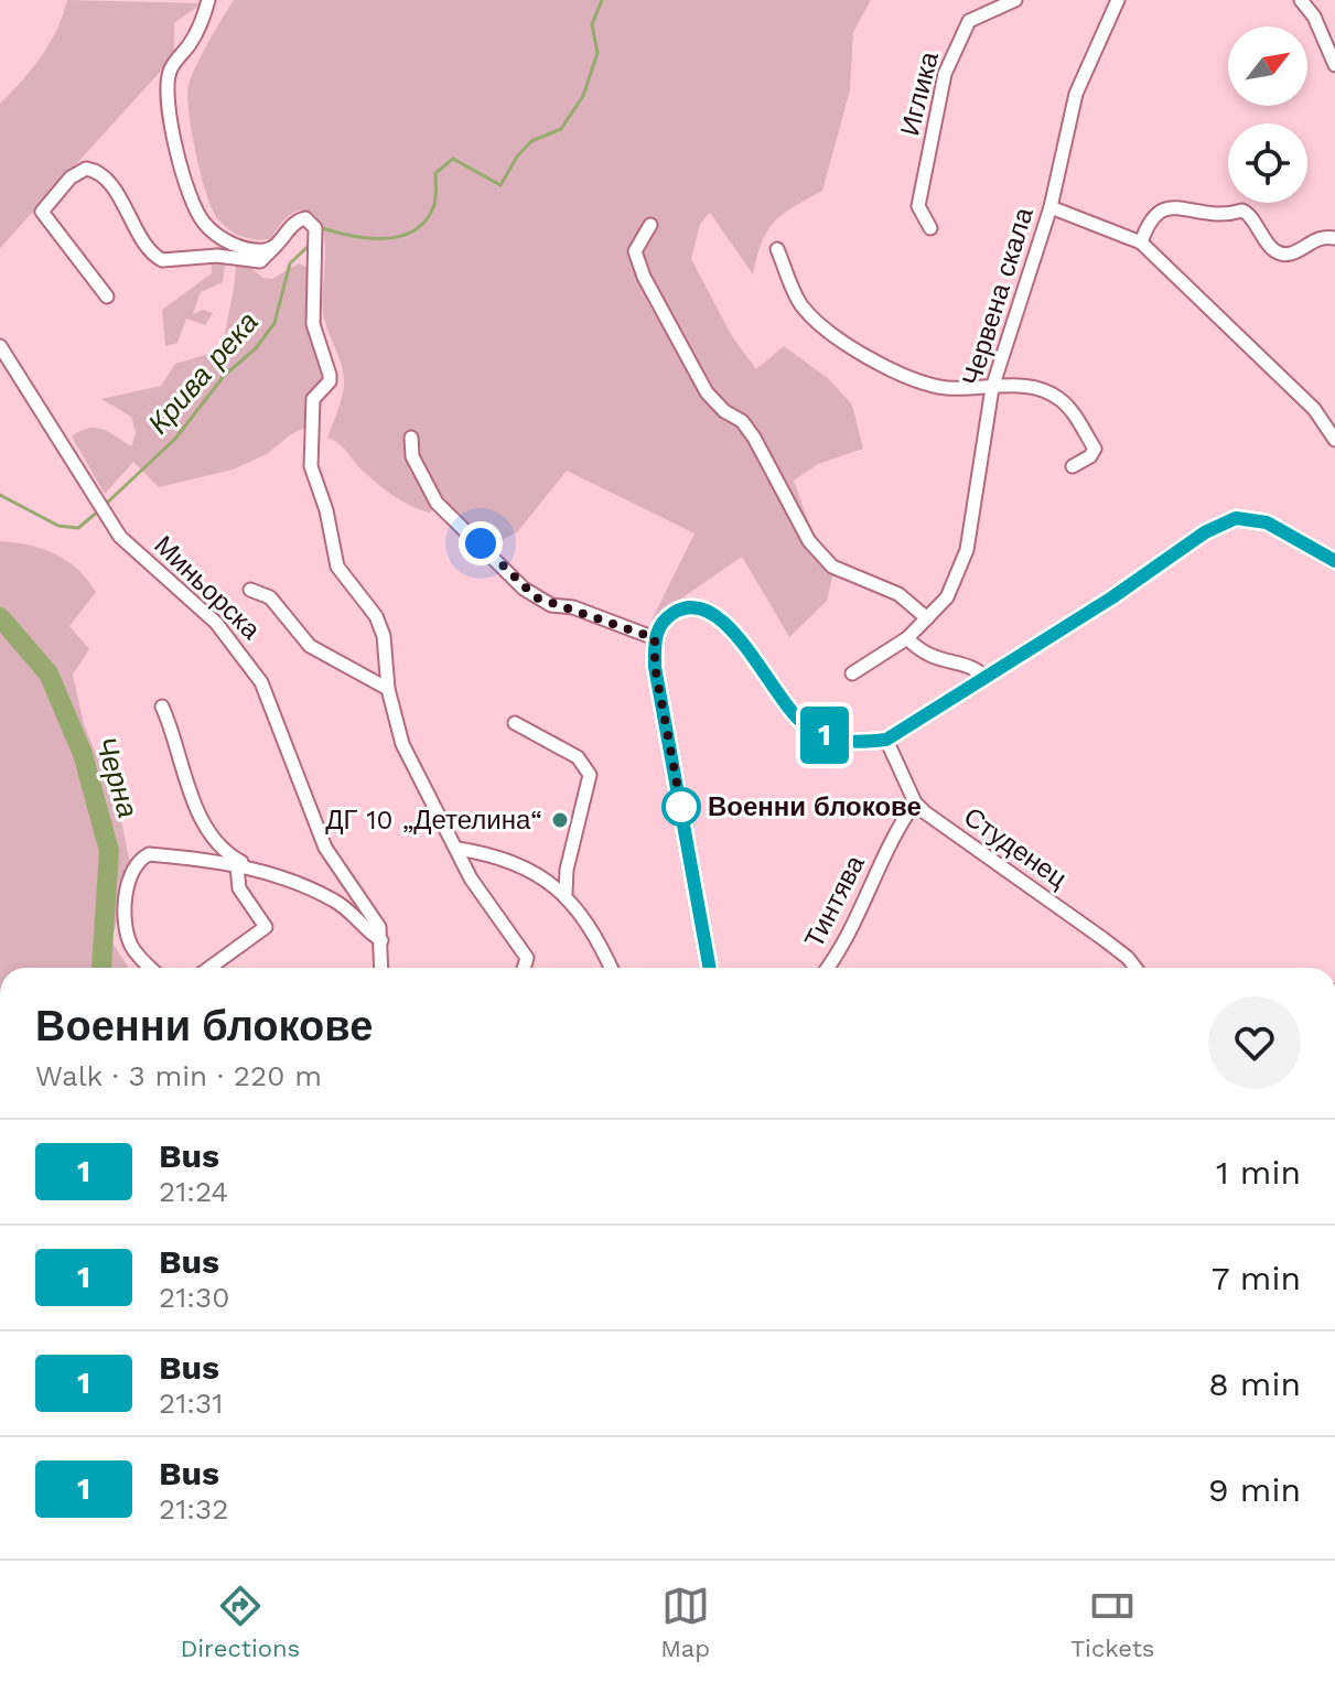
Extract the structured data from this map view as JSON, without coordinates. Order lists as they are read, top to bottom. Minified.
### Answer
{"streets":{"street":["Иглика","Червена скала","Миньорска","Студенец","Тинтява"]},"crossings":[["Студенец","Тинтява"]],"water":["Крива река","Черна"],"places":["Военни блокове","ДГ 10 „Детелина“"],"lines":["bus line 1"],"north":"top right","page":{"on_map":"1","heading":["Военни блокове","Walk · 3 min · 220 m"],"list":[{"mark":"1","name":"Bus","note":"21:24","value":"1 min"},{"mark":"1","name":"Bus","note":"21:30","value":"7 min"},{"mark":"1","name":"Bus","note":"21:31","value":"8 min"},{"mark":"1","name":"Bus","note":"21:32","value":"9 min"}],"tabs":["Directions","Map","Tickets"]}}
